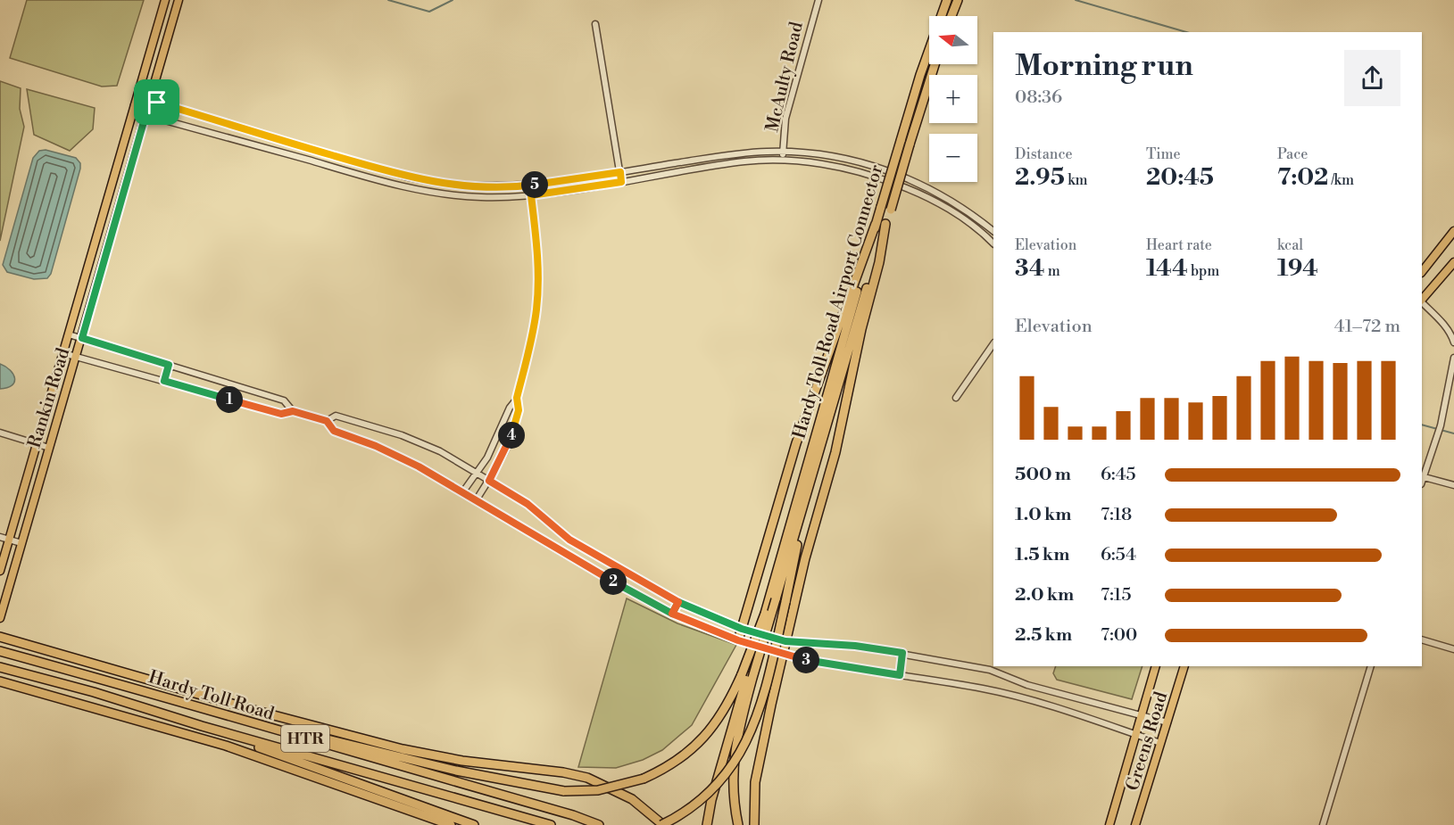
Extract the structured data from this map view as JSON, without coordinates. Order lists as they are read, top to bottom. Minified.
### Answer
{"streets":{"highway":["Hardy Toll Road Airport Connector","Hardy Toll Road","HTR"],"main road":["Rankin Road","Greens Road"],"street":["McAulty Road"]},"north":"left","page":{"map_buttons":["+","−"],"heading":["Morning run","08:36"],"stats":[["Distance","2.95 km"],["Time","20:45"],["Pace","7:02 /km"],["Elevation","34 m"],["Heart rate","144 bpm"],["kcal","194"]],"pins":["5","1","4","2","3"],"chart":["Elevation","41–72 m"],"list":[{"name":"500 m","note":"6:45"},{"name":"1.0 km","note":"7:18"},{"name":"1.5 km","note":"6:54"},{"name":"2.0 km","note":"7:15"},{"name":"2.5 km","note":"7:00"}]}}
